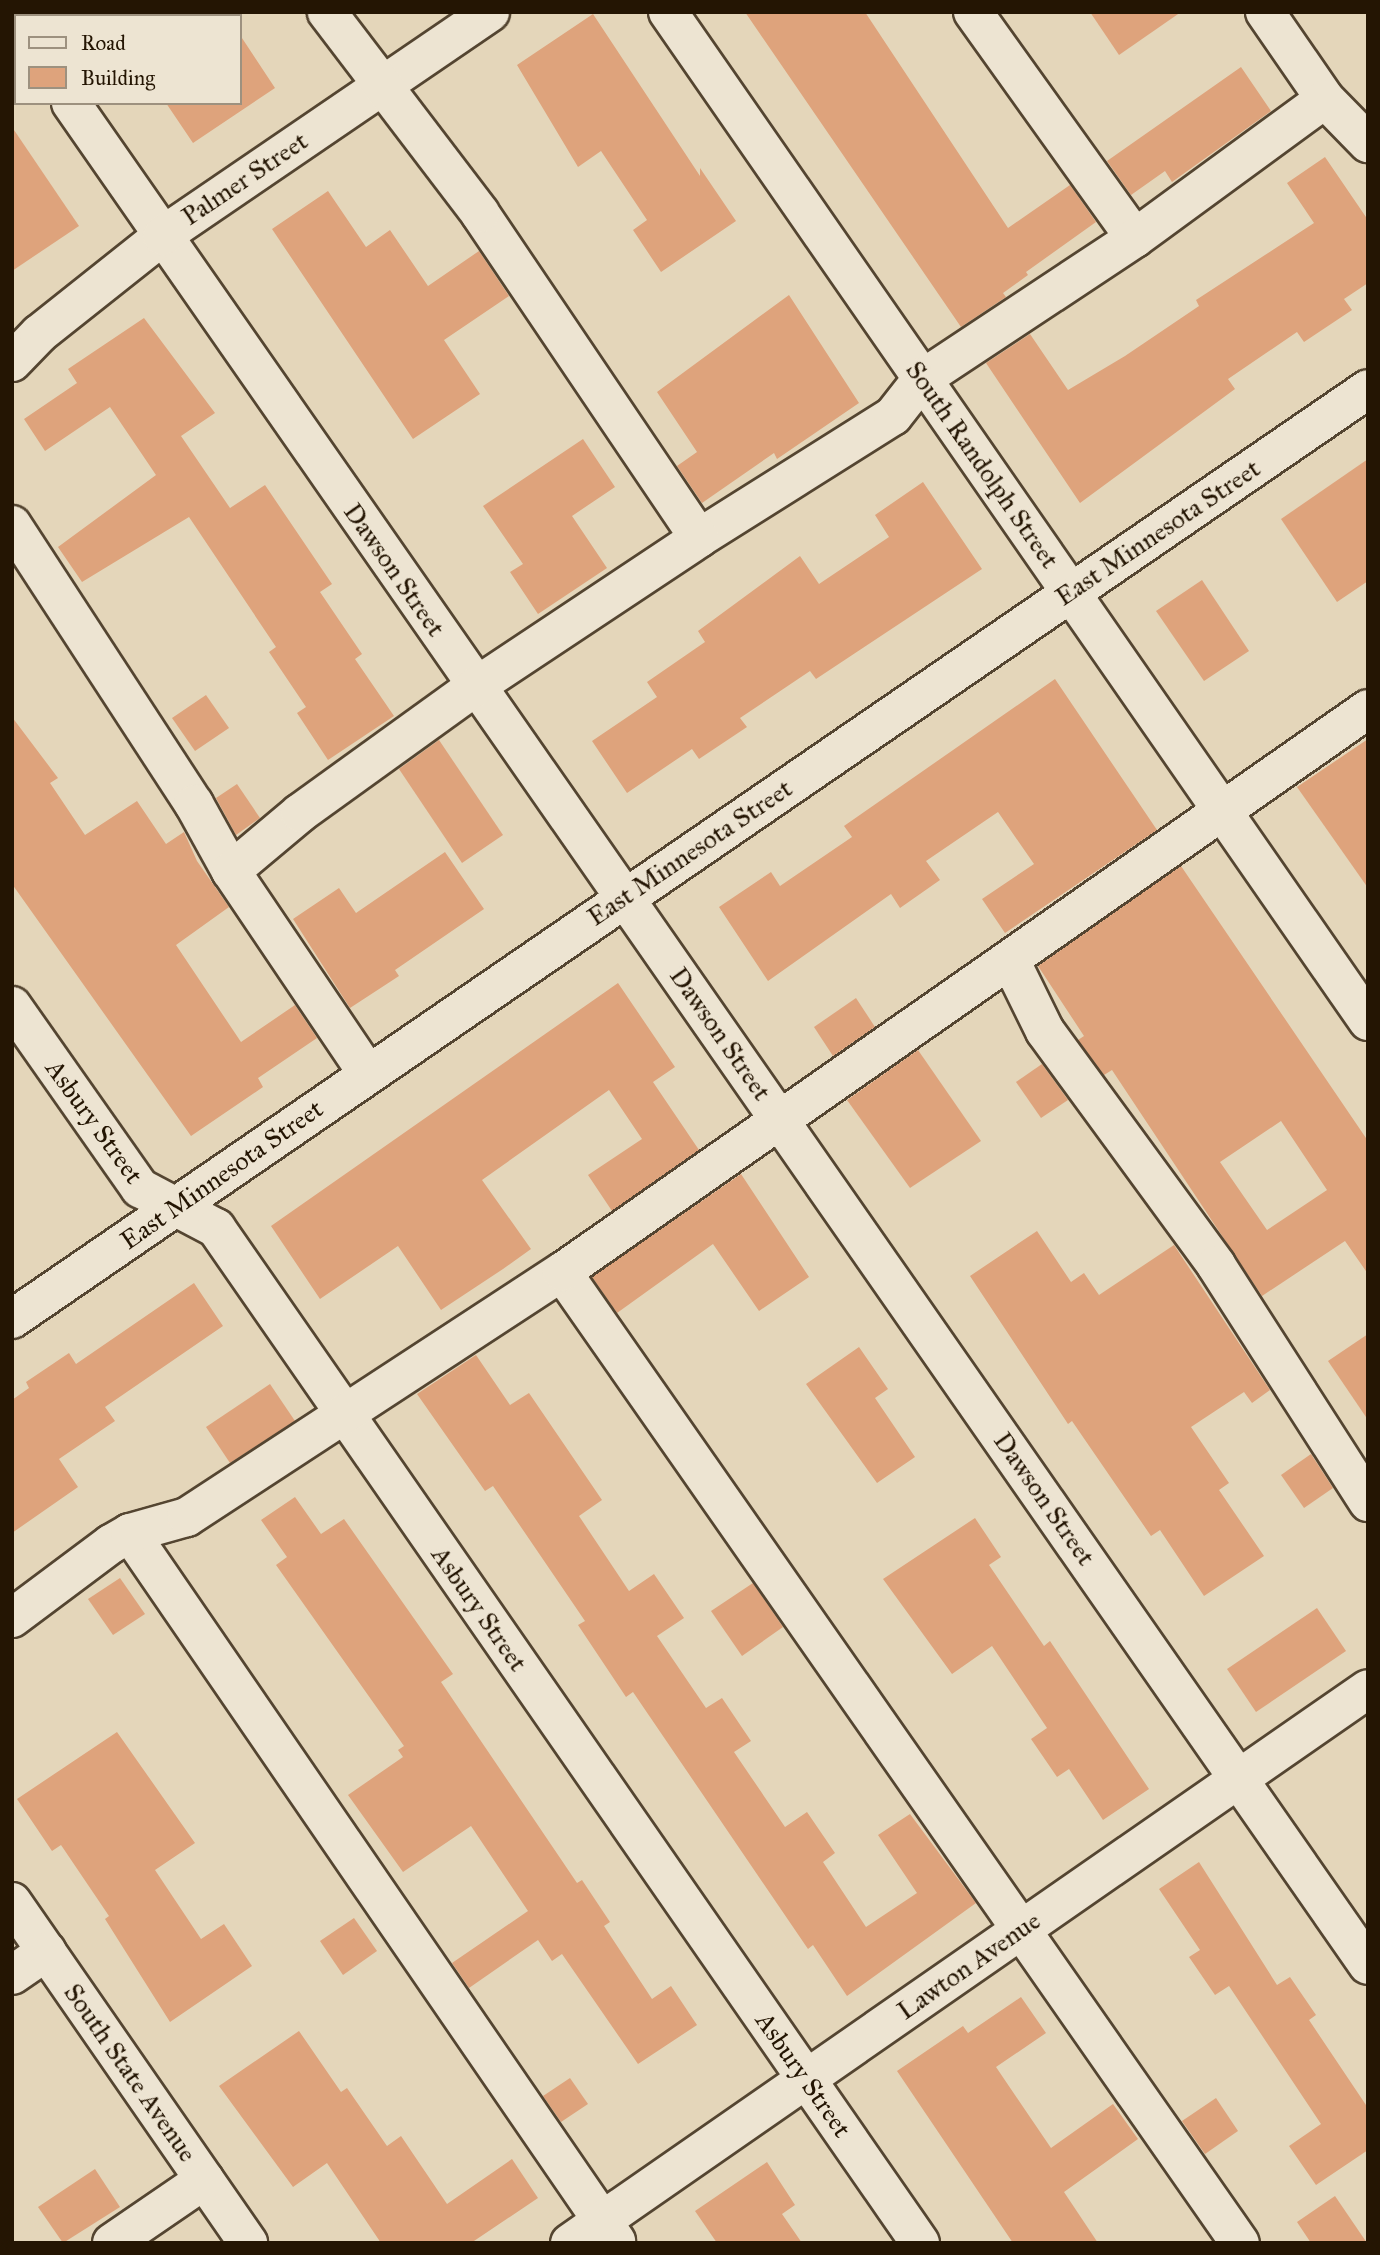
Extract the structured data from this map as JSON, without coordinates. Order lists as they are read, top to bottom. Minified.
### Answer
{"streets":{"street":["Palmer Street","South Randolph Street","East Minnesota Street","Dawson Street","Asbury Street","Lawton Avenue","South State Avenue"]},"crossings":[["Palmer Street","Dawson Street"],["South Randolph Street","East Minnesota Street"],["East Minnesota Street","Dawson Street"],["East Minnesota Street","Asbury Street"],["Dawson Street","Lawton Avenue"],["Asbury Street","Lawton Avenue"]],"legend":["Road","Building"]}
